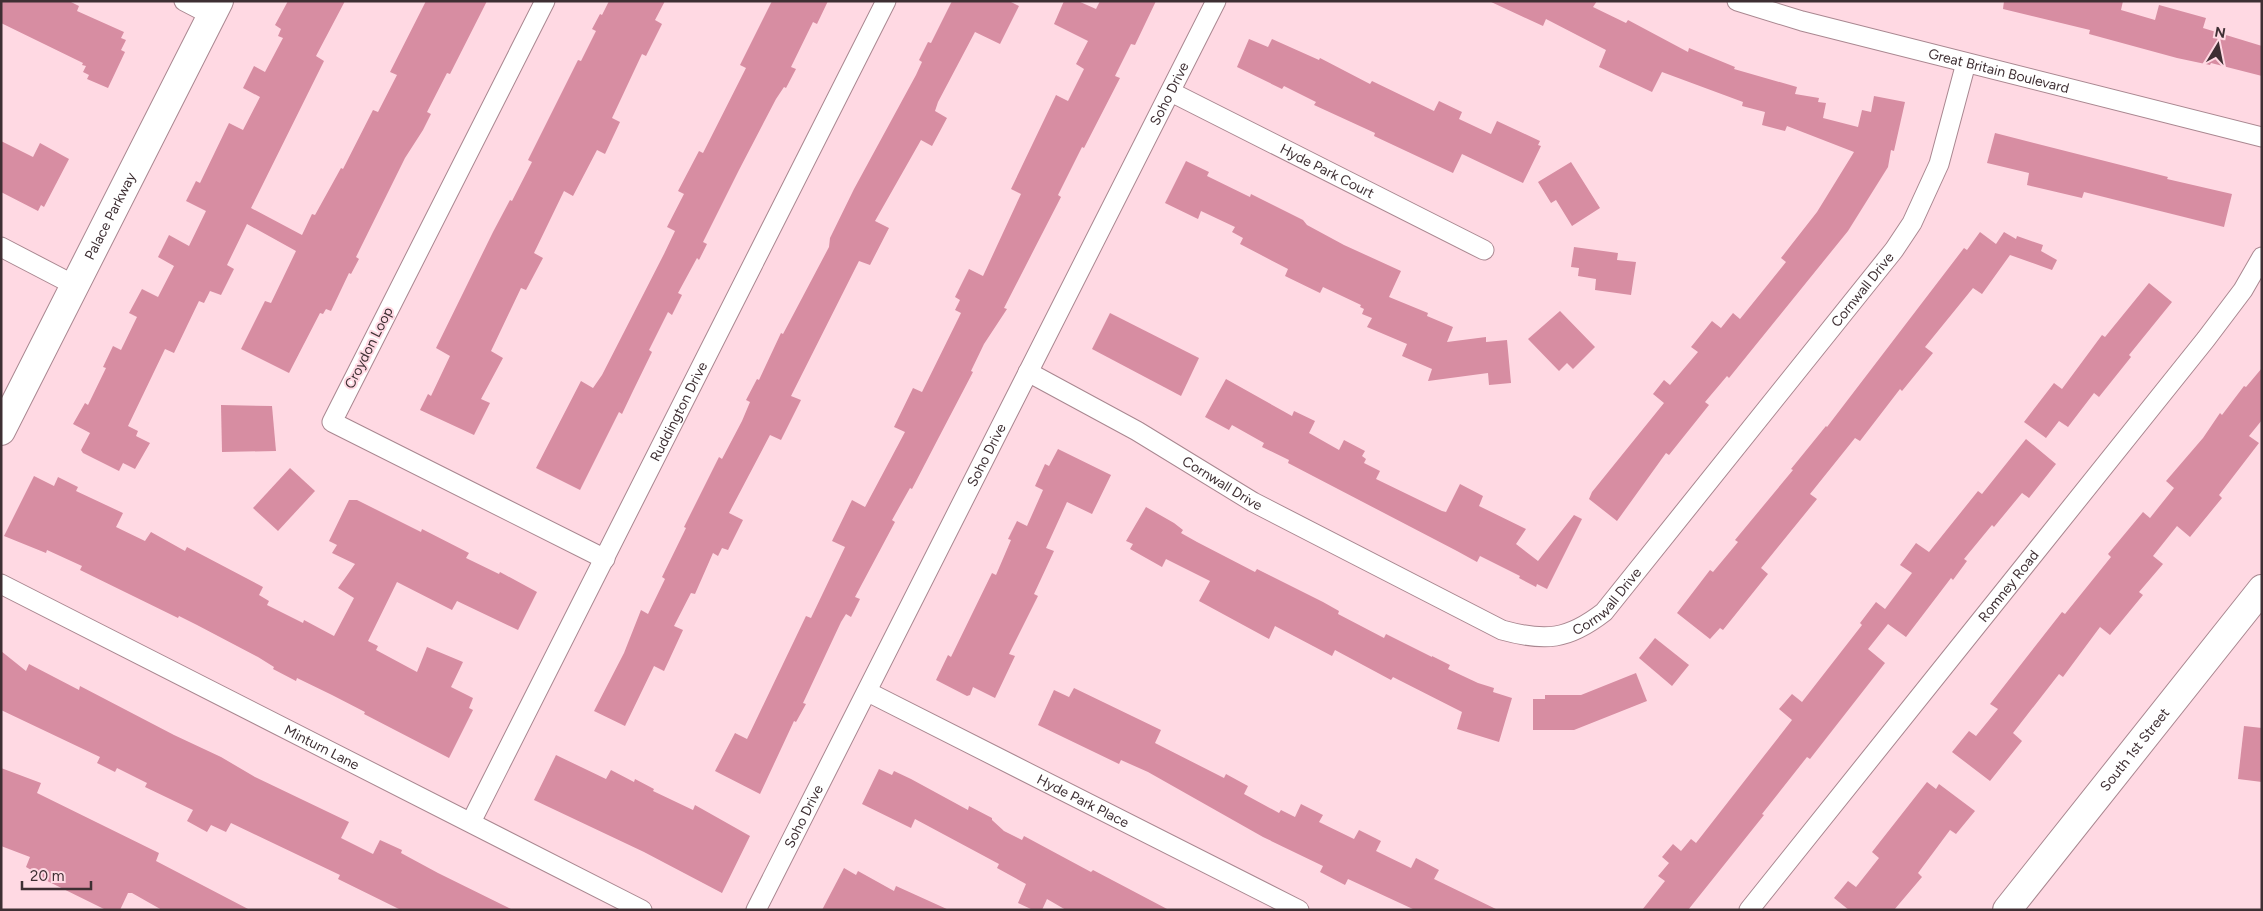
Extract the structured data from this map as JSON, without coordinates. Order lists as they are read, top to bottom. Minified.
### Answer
{"streets":{"street":["Great Britain Boulevard","Soho Drive","Hyde Park Court","Palace Parkway","Cornwall Drive","Croydon Loop","Ruddington Drive","Romney Road","Minturn Lane","South 1st Street","Hyde Park Place"]},"crossings":[["Great Britain Boulevard","Cornwall Drive"],["Soho Drive","Hyde Park Court"],["Soho Drive","Cornwall Drive"],["Soho Drive","Hyde Park Place"],["Croydon Loop","Ruddington Drive"],["Ruddington Drive","Minturn Lane"]],"scale_bar":"20 m","north":"top"}
